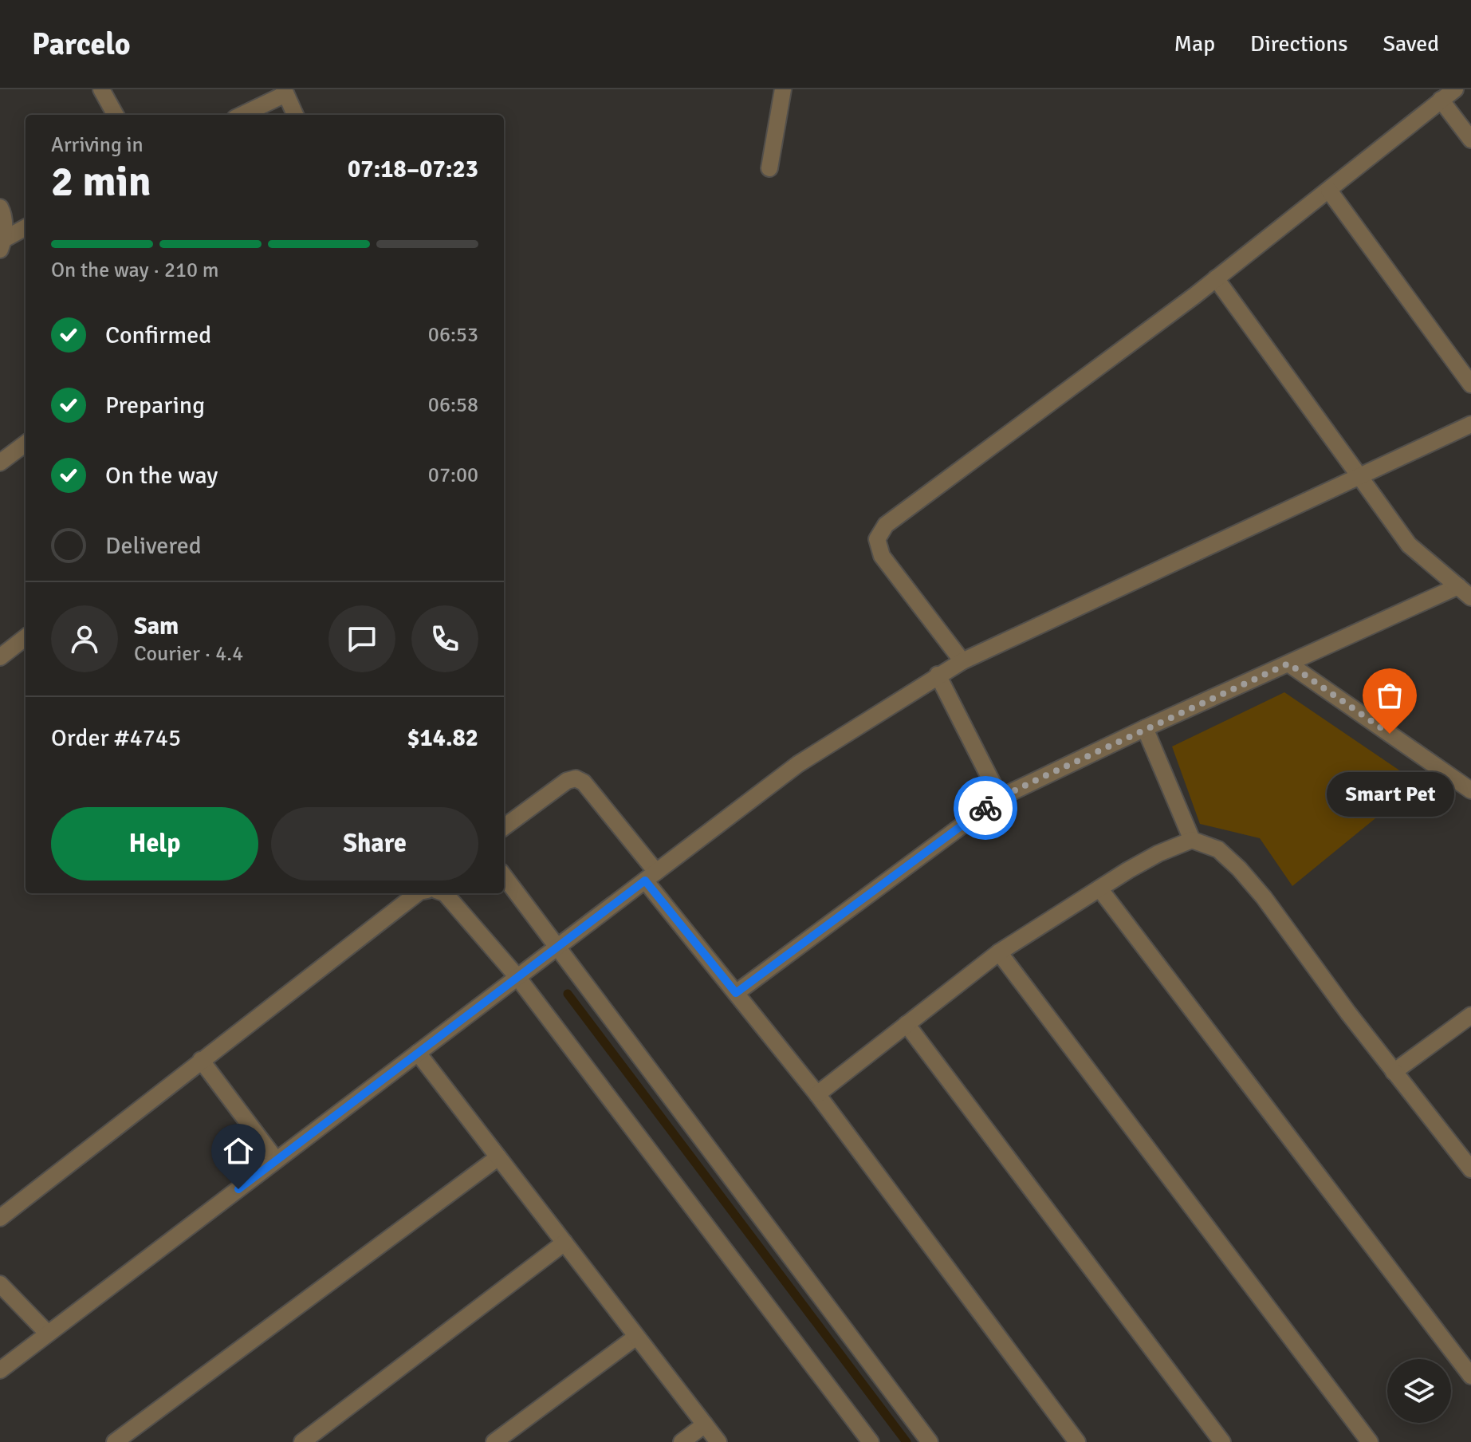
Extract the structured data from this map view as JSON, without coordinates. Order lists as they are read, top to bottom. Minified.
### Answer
{"places":["Smart Pet"],"page":{"header":"Parcelo","nav":["Map","Directions","Saved"],"heading":["2 min","Arriving in","07:18–07:23"],"panel":["Sam","Courier · 4.4","Order #4745","$14.82"],"bar":"On the way · 210 m","list":[["Confirmed","06:53"],["Preparing","06:58"],["On the way","07:00"],"Delivered"],"bubble":"Smart Pet","buttons":["Help","Share"]}}
